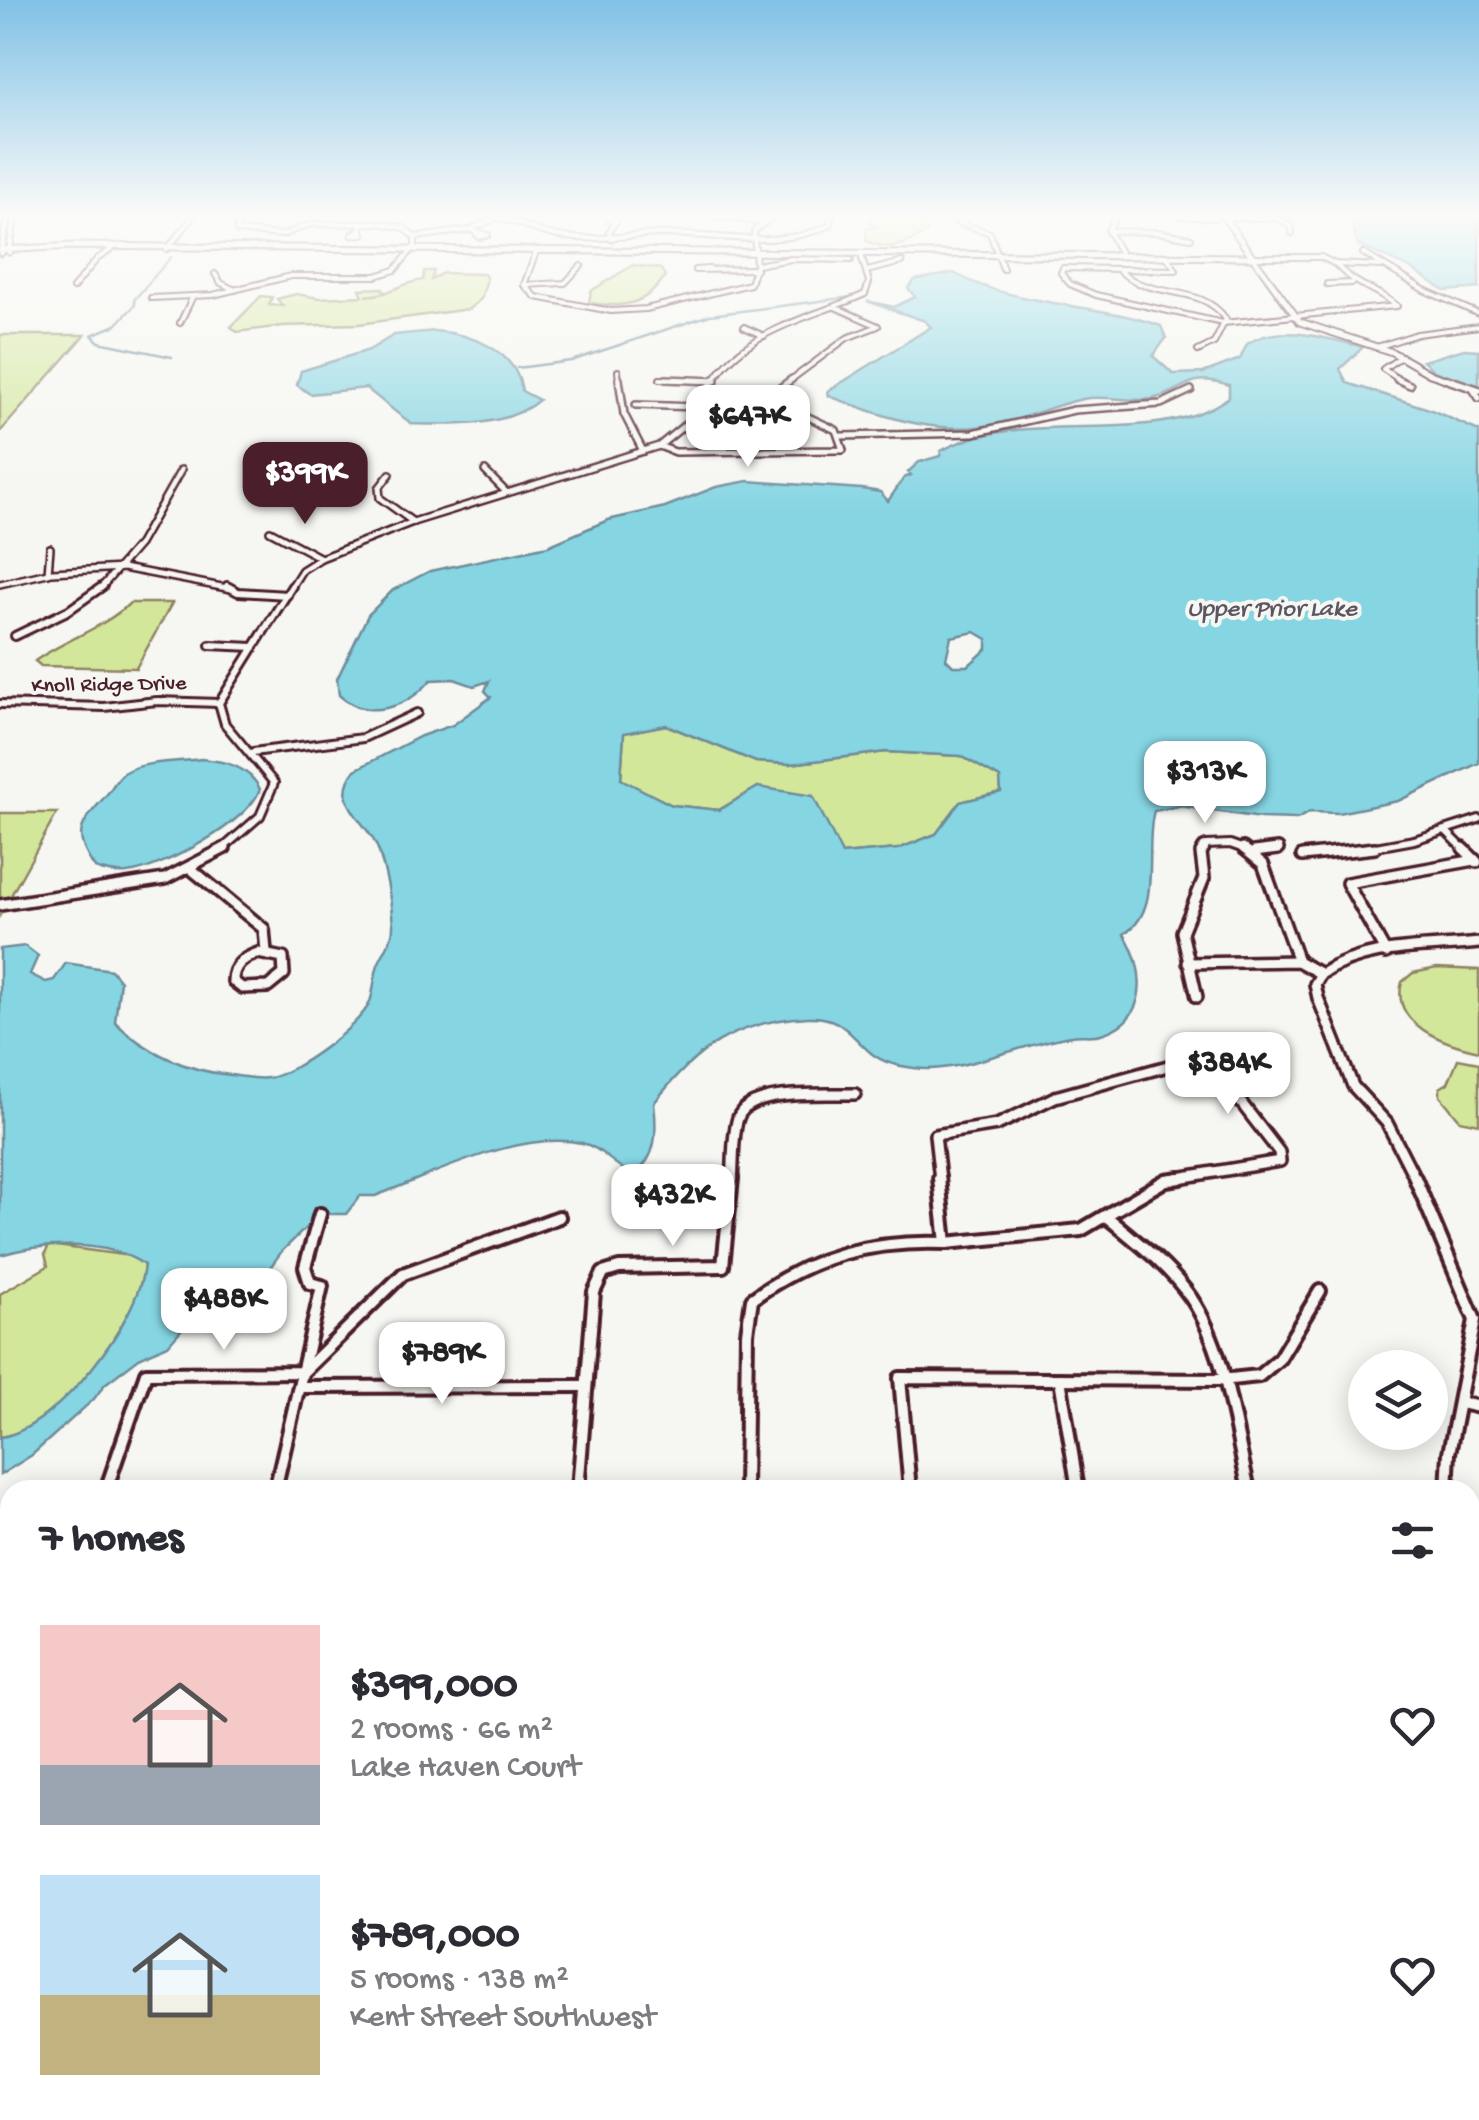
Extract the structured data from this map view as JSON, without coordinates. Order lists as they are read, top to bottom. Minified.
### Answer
{"streets":{"street":["Knoll Ridge Drive"]},"water":["Upper Prior Lake"],"page":{"price":["$647K","$399K","$313K","$384K","$432K","$488K","$789K"],"heading":"7 homes","list":[{"name":"$399,000","note":"2 rooms · 66 m² · Lake Haven Court"},{"name":"$789,000","note":"5 rooms · 138 m² · Kent Street Southwest"}]}}
